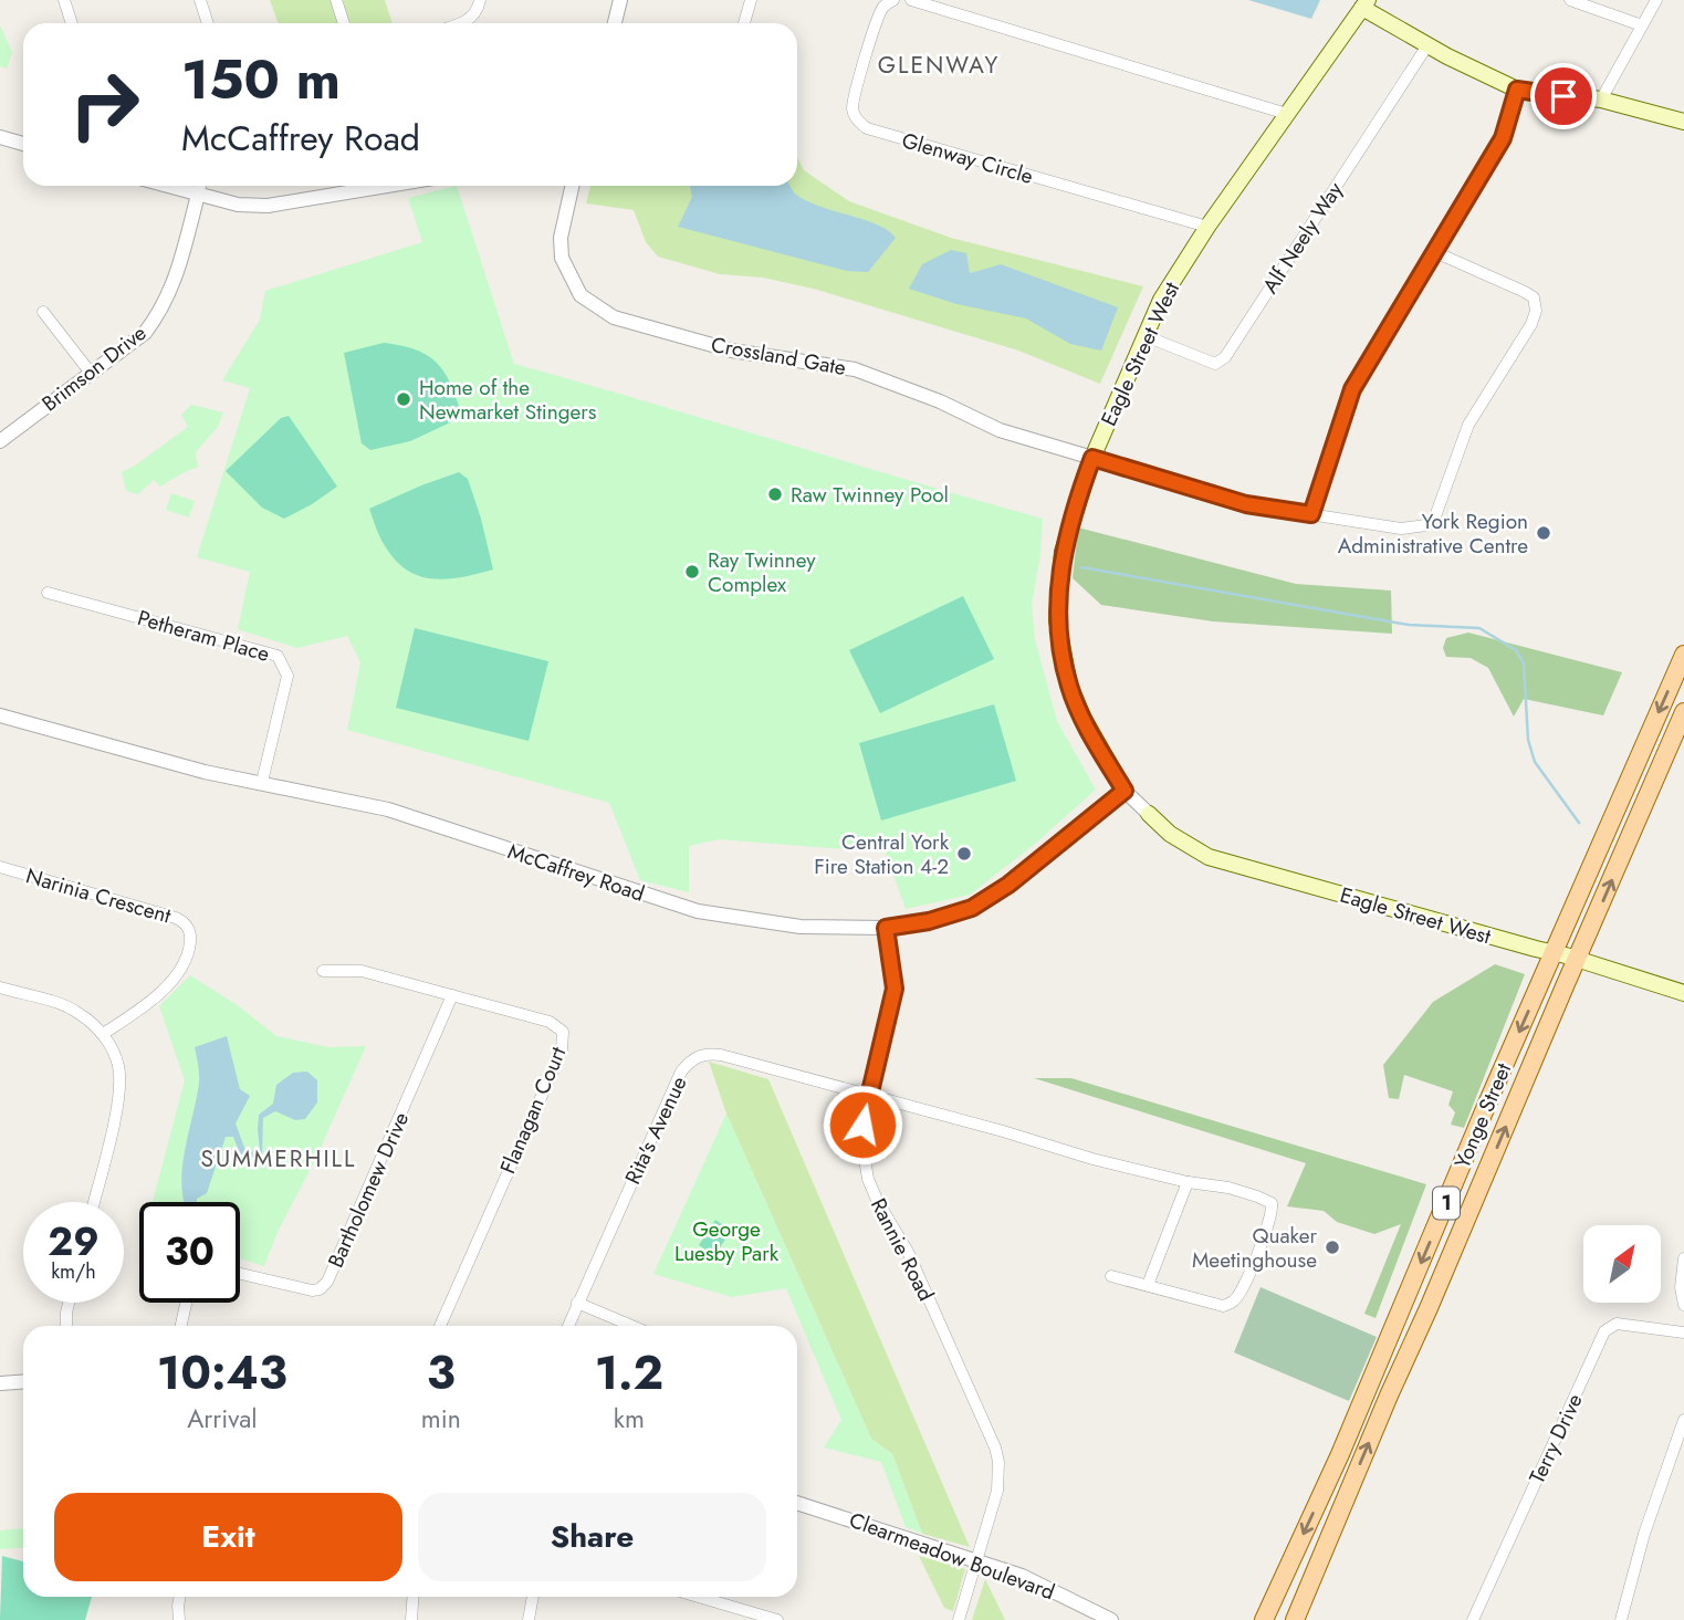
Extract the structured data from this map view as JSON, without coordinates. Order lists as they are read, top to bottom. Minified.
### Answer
{"streets":{"main road":["Eagle Street West","Yonge Street","1"],"street":["Glenway Circle","Alf Neely Way","Crossland Gate","Brimson Drive","Petheram Place","McCaffrey Road","Narinia Crescent","Flanagan Court","Rita's Avenue","Bartholomew Drive","Rannie Road","Terry Drive","Clearmeadow Boulevard"]},"crossings":[["Glenway Circle","Eagle Street West"],["Alf Neely Way","Eagle Street West"],["Eagle Street West","Crossland Gate"],["Eagle Street West","McCaffrey Road"],["Eagle Street West","Yonge Street"],["Petheram Place","McCaffrey Road"],["McCaffrey Road","Rannie Road"],["Flanagan Court","Bartholomew Drive"],["Rita's Avenue","Rannie Road"],["Rannie Road","Clearmeadow Boulevard"]],"districts":["GLENWAY","SUMMERHILL"],"parks":["George Luesby Park"],"places":["Home of the Newmarket Stingers","Raw Twinney Pool","York Region Administrative Centre","Ray Twinney Complex","Central York Fire Station 4-2","Quaker Meetinghouse"],"north":"top right","page":{"turn":["150 m","McCaffrey Road"],"speed":"29 km/h","limit":"30","eta":["10:43","Arrival","3","min","1.2","km"],"buttons":["Exit","Share"]}}
